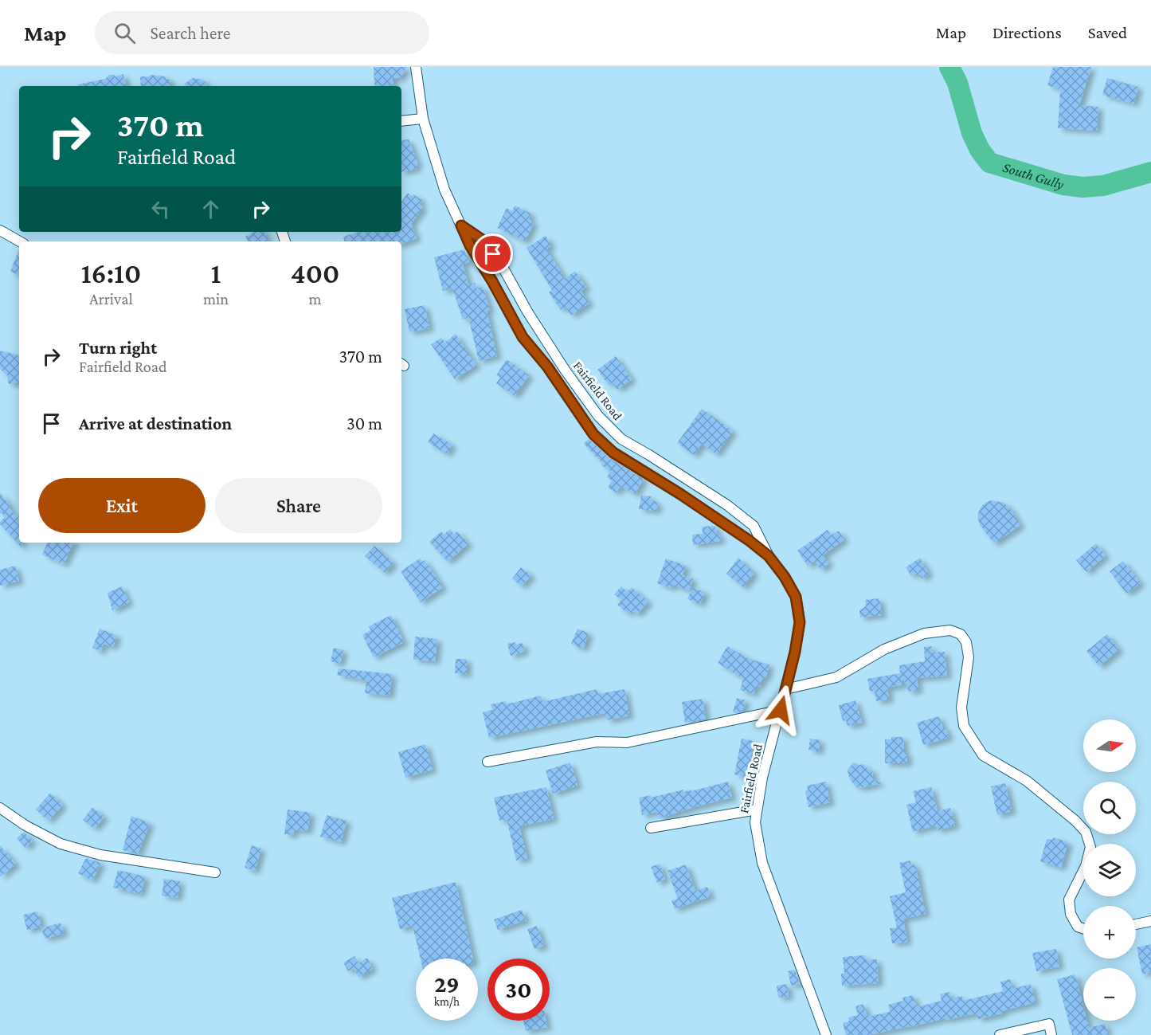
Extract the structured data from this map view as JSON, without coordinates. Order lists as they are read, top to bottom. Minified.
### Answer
{"streets":{"street":["Fairfield Road"]},"water":["South Gully"],"north":"right","page":{"header":"Map","search":"Search here","nav":["Map","Directions","Saved"],"turn":["370 m","Fairfield Road"],"eta":["16:10","Arrival","1","min","400","m"],"list":[{"name":"Turn right","note":"Fairfield Road","value":"370 m"},{"name":"Arrive at destination","value":"30 m"}],"buttons":["Exit","Share"],"map_buttons":["+","−"],"speed":"29 km/h","limit":"30"}}
